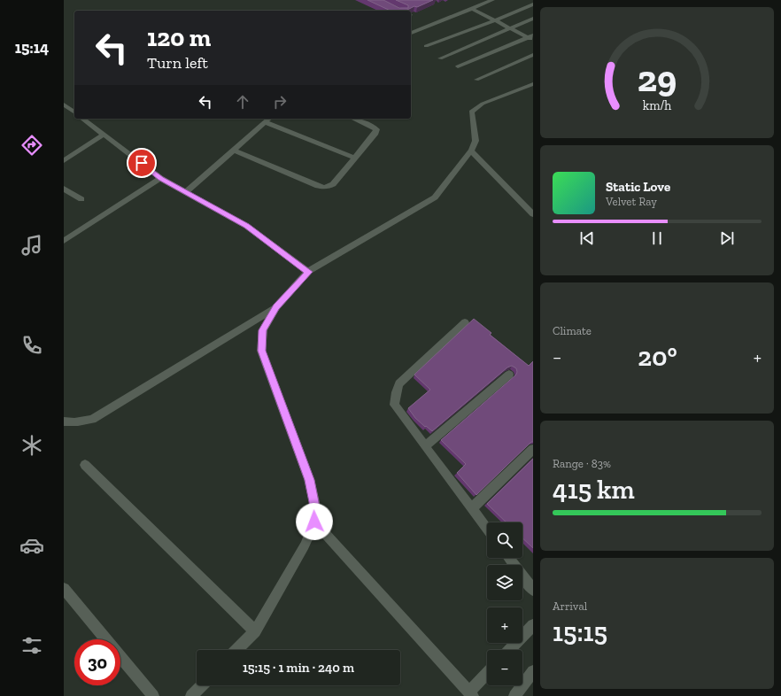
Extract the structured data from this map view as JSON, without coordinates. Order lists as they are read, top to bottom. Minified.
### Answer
{"page":{"tabs":"15:14","turn":["120 m","Turn left"],"song":["Static Love","Velvet Ray"],"tile":["Climate",["Range · 83%","415 km"],["Arrival","15:15"]],"heat":["−","20°","+"],"map_buttons":["+","−"],"limit":"30","trip":"15:15 · 1 min · 240 m","gauge":["29","km/h"]}}
